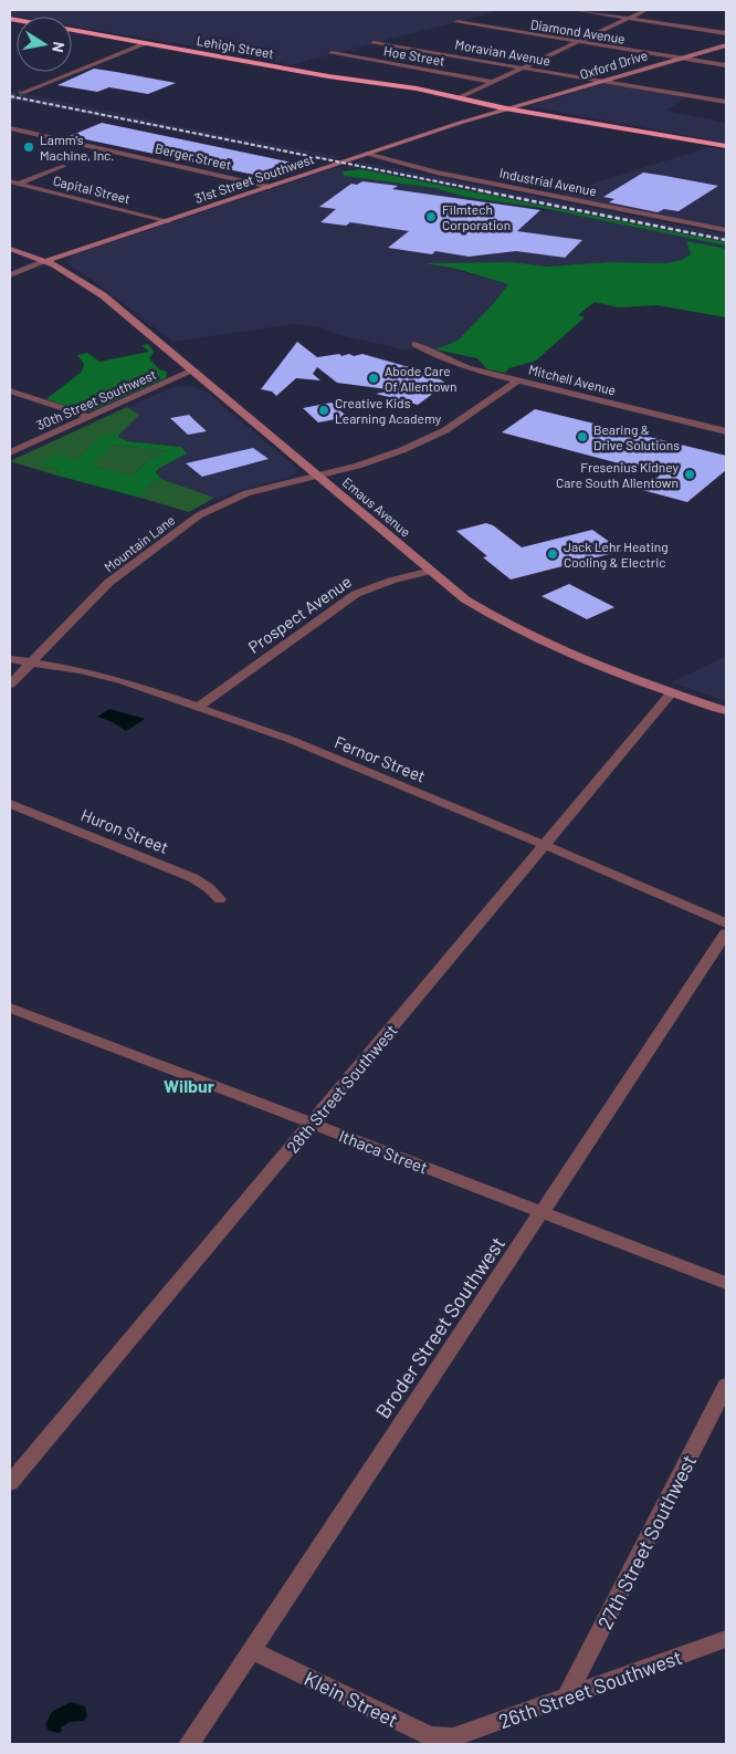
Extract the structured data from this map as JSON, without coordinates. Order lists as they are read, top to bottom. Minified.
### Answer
{"streets":{"highway":["Lehigh Street"],"main road":["Oxford Drive","31st Street Southwest","Emaus Avenue"],"street":["Diamond Avenue","Moravian Avenue","Hoe Street","Berger Street","Industrial Avenue","Capital Street","Mitchell Avenue","30th Street Southwest","Mountain Lane","Prospect Avenue","Fernor Street","Huron Street","28th Street Southwest","Ithaca Street","Broder Street Southwest","27th Street Southwest","26th Street Southwest","Klein Street"]},"crossings":[["Diamond Avenue","Oxford Drive"],["Lehigh Street","Oxford Drive"],["Lehigh Street","31st Street Southwest"],["Moravian Avenue","Oxford Drive"],["Oxford Drive","31st Street Southwest"],["Berger Street","31st Street Southwest"],["31st Street Southwest","Industrial Avenue"],["31st Street Southwest","Capital Street"],["31st Street Southwest","Emaus Avenue"],["Mitchell Avenue","Mountain Lane"],["30th Street Southwest","Emaus Avenue"],["Emaus Avenue","Mountain Lane"],["Emaus Avenue","Prospect Avenue"],["Emaus Avenue","28th Street Southwest"],["Mountain Lane","Fernor Street"],["Prospect Avenue","Fernor Street"],["Fernor Street","28th Street Southwest"],["28th Street Southwest","Ithaca Street"],["Ithaca Street","Broder Street Southwest"],["Broder Street Southwest","Klein Street"],["27th Street Southwest","26th Street Southwest"],["26th Street Southwest","Klein Street"]],"districts":["Wilbur"],"places":["Lamm's Machine, Inc.","Filmtech Corporation","Abode Care Of Allentown","Creative Kids Learning Academy","Bearing & Drive Solutions","Fresenius Kidney Care South Allentown","Jack Lehr Heating Cooling & Electric"],"north":"right"}
